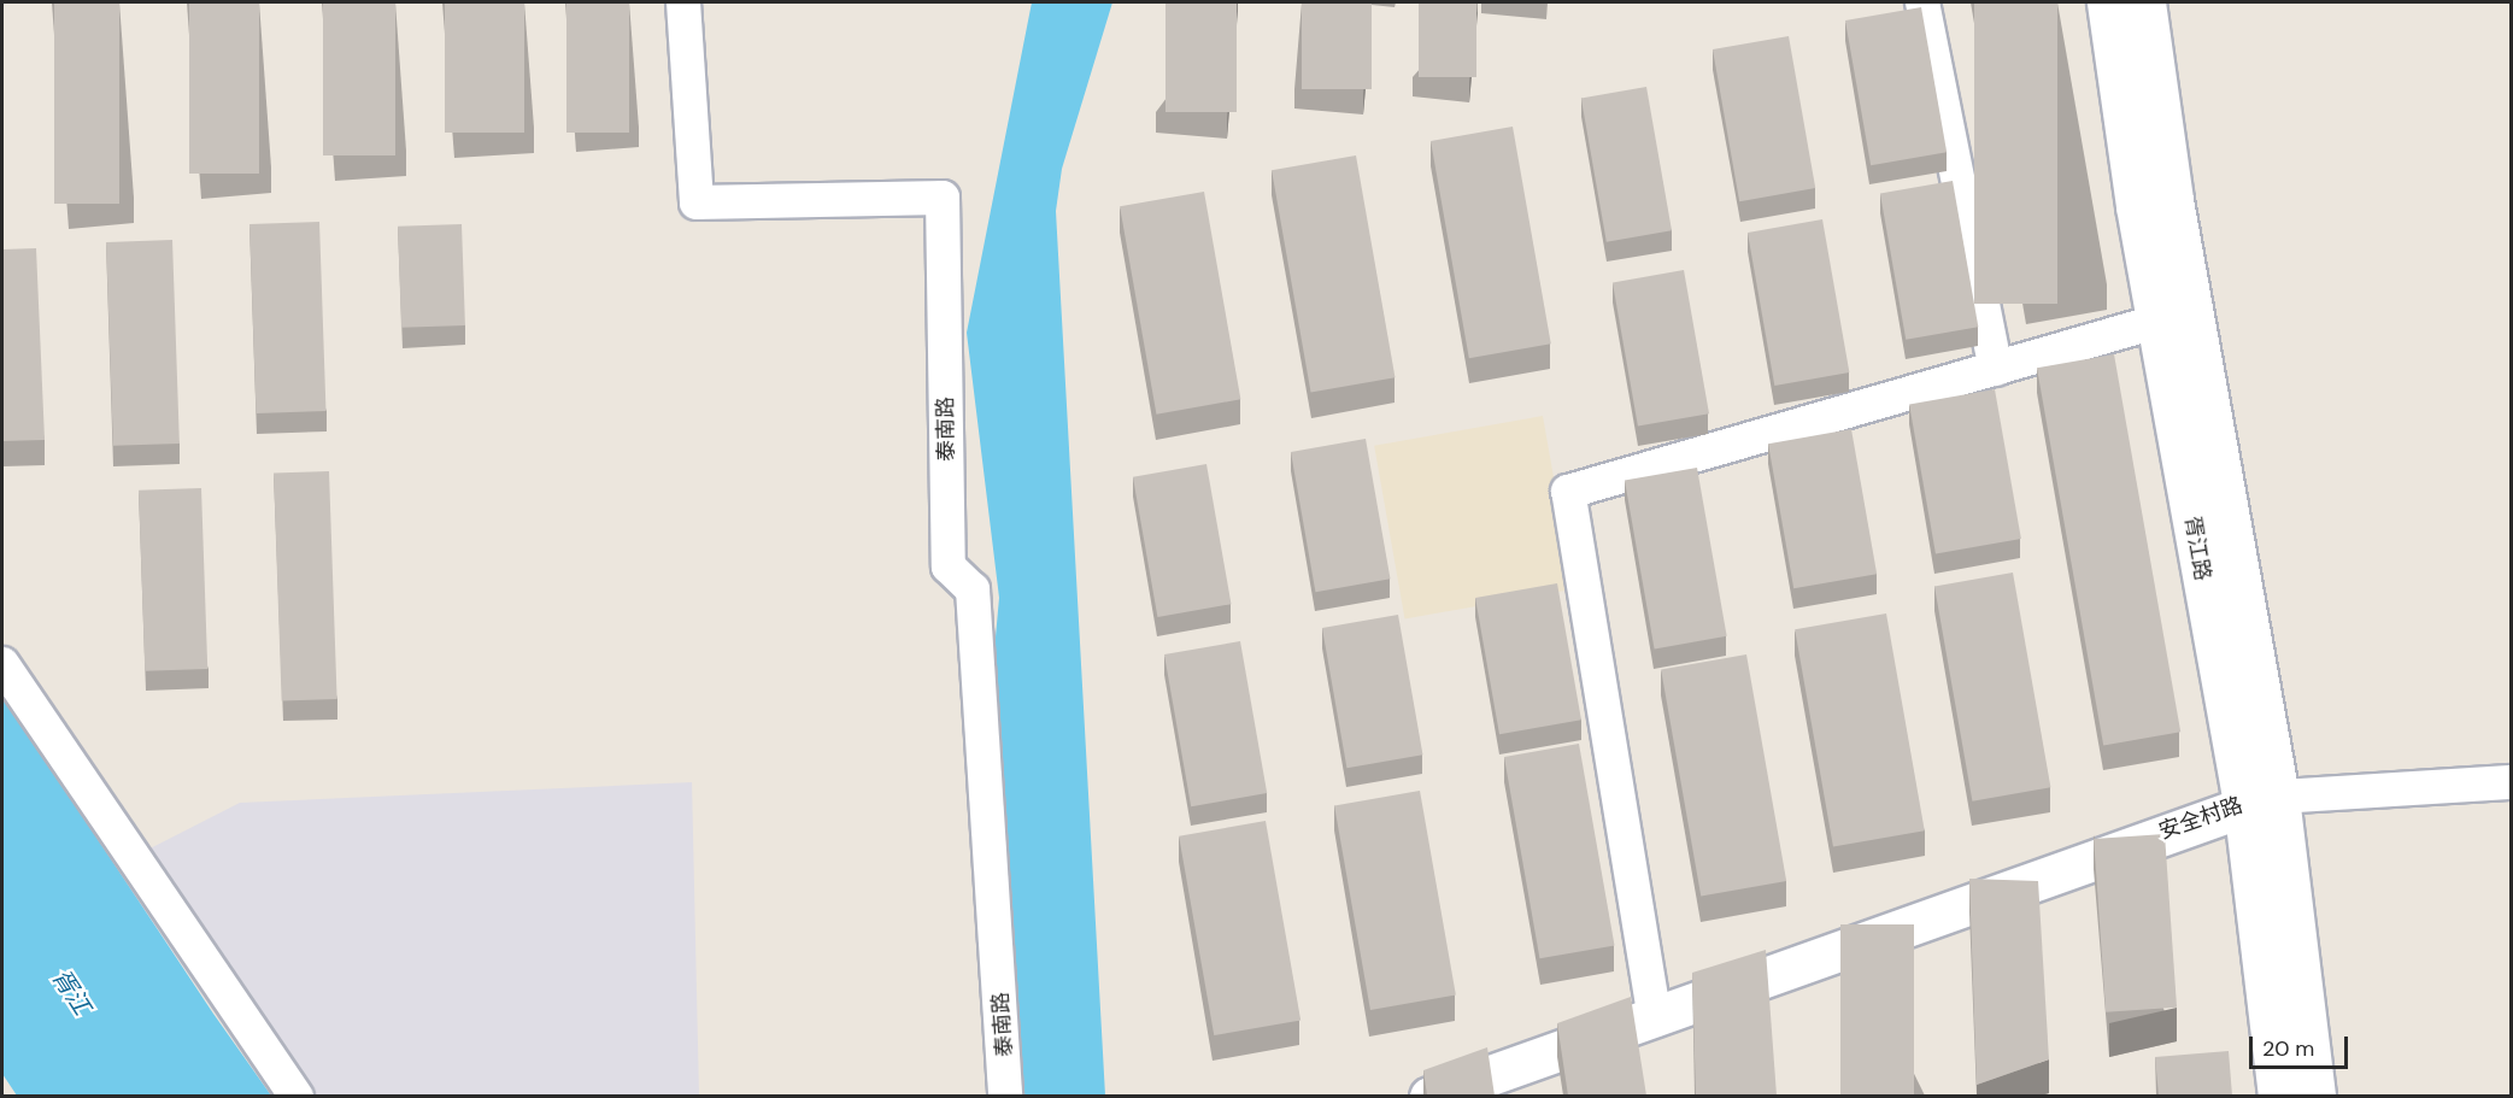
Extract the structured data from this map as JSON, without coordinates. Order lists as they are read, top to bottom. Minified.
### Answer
{"streets":{"main road":["胥江路","安全村路"],"street":["泰南路"]},"crossings":[["胥江路","安全村路"]],"water":["胥江"],"scale_bar":"20 m"}
